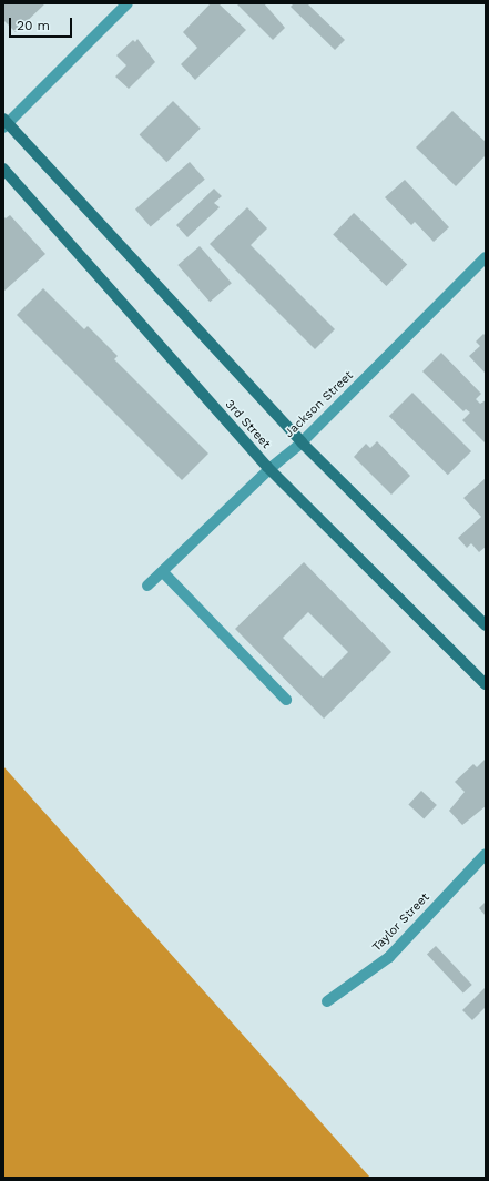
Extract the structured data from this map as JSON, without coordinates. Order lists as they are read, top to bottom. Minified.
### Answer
{"streets":{"main road":["3rd Street"],"street":["Jackson Street","Taylor Street"]},"crossings":[["Jackson Street","3rd Street"]],"scale_bar":"20 m"}
